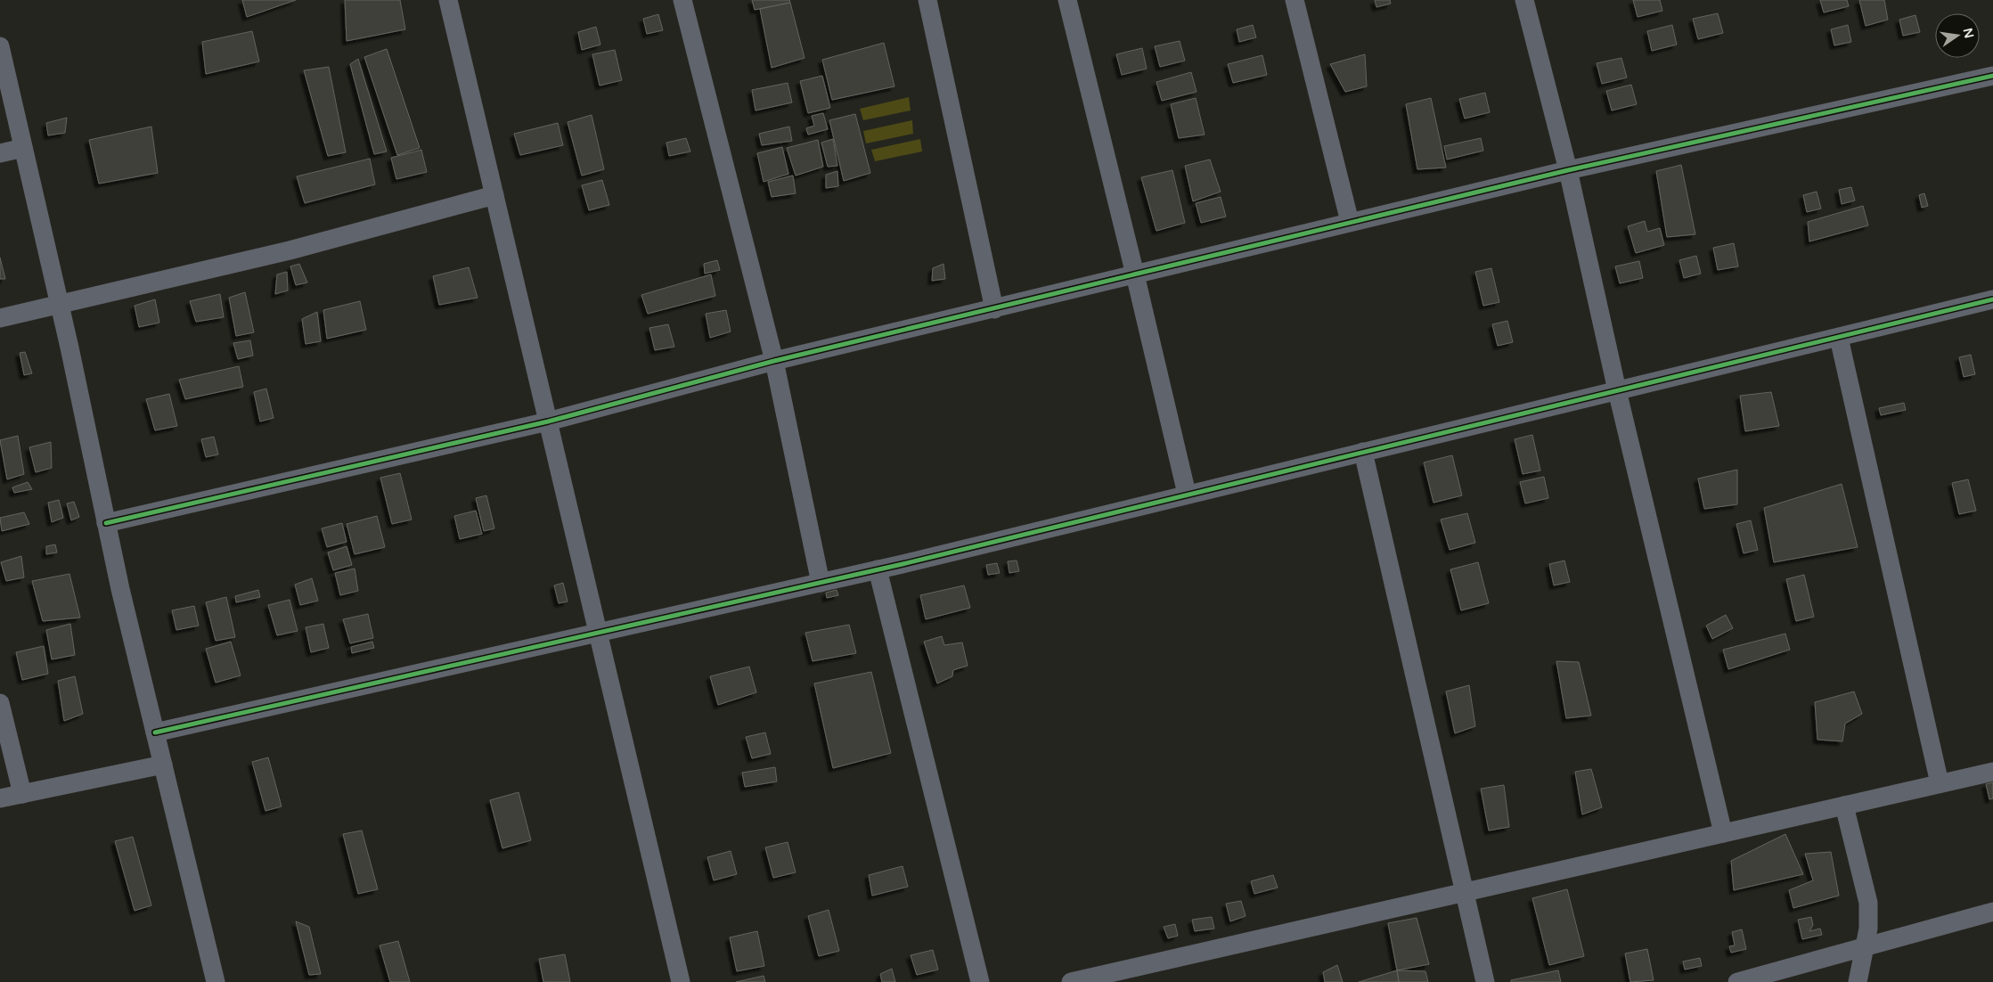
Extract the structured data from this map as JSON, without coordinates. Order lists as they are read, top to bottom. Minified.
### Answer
{"north":"right"}
